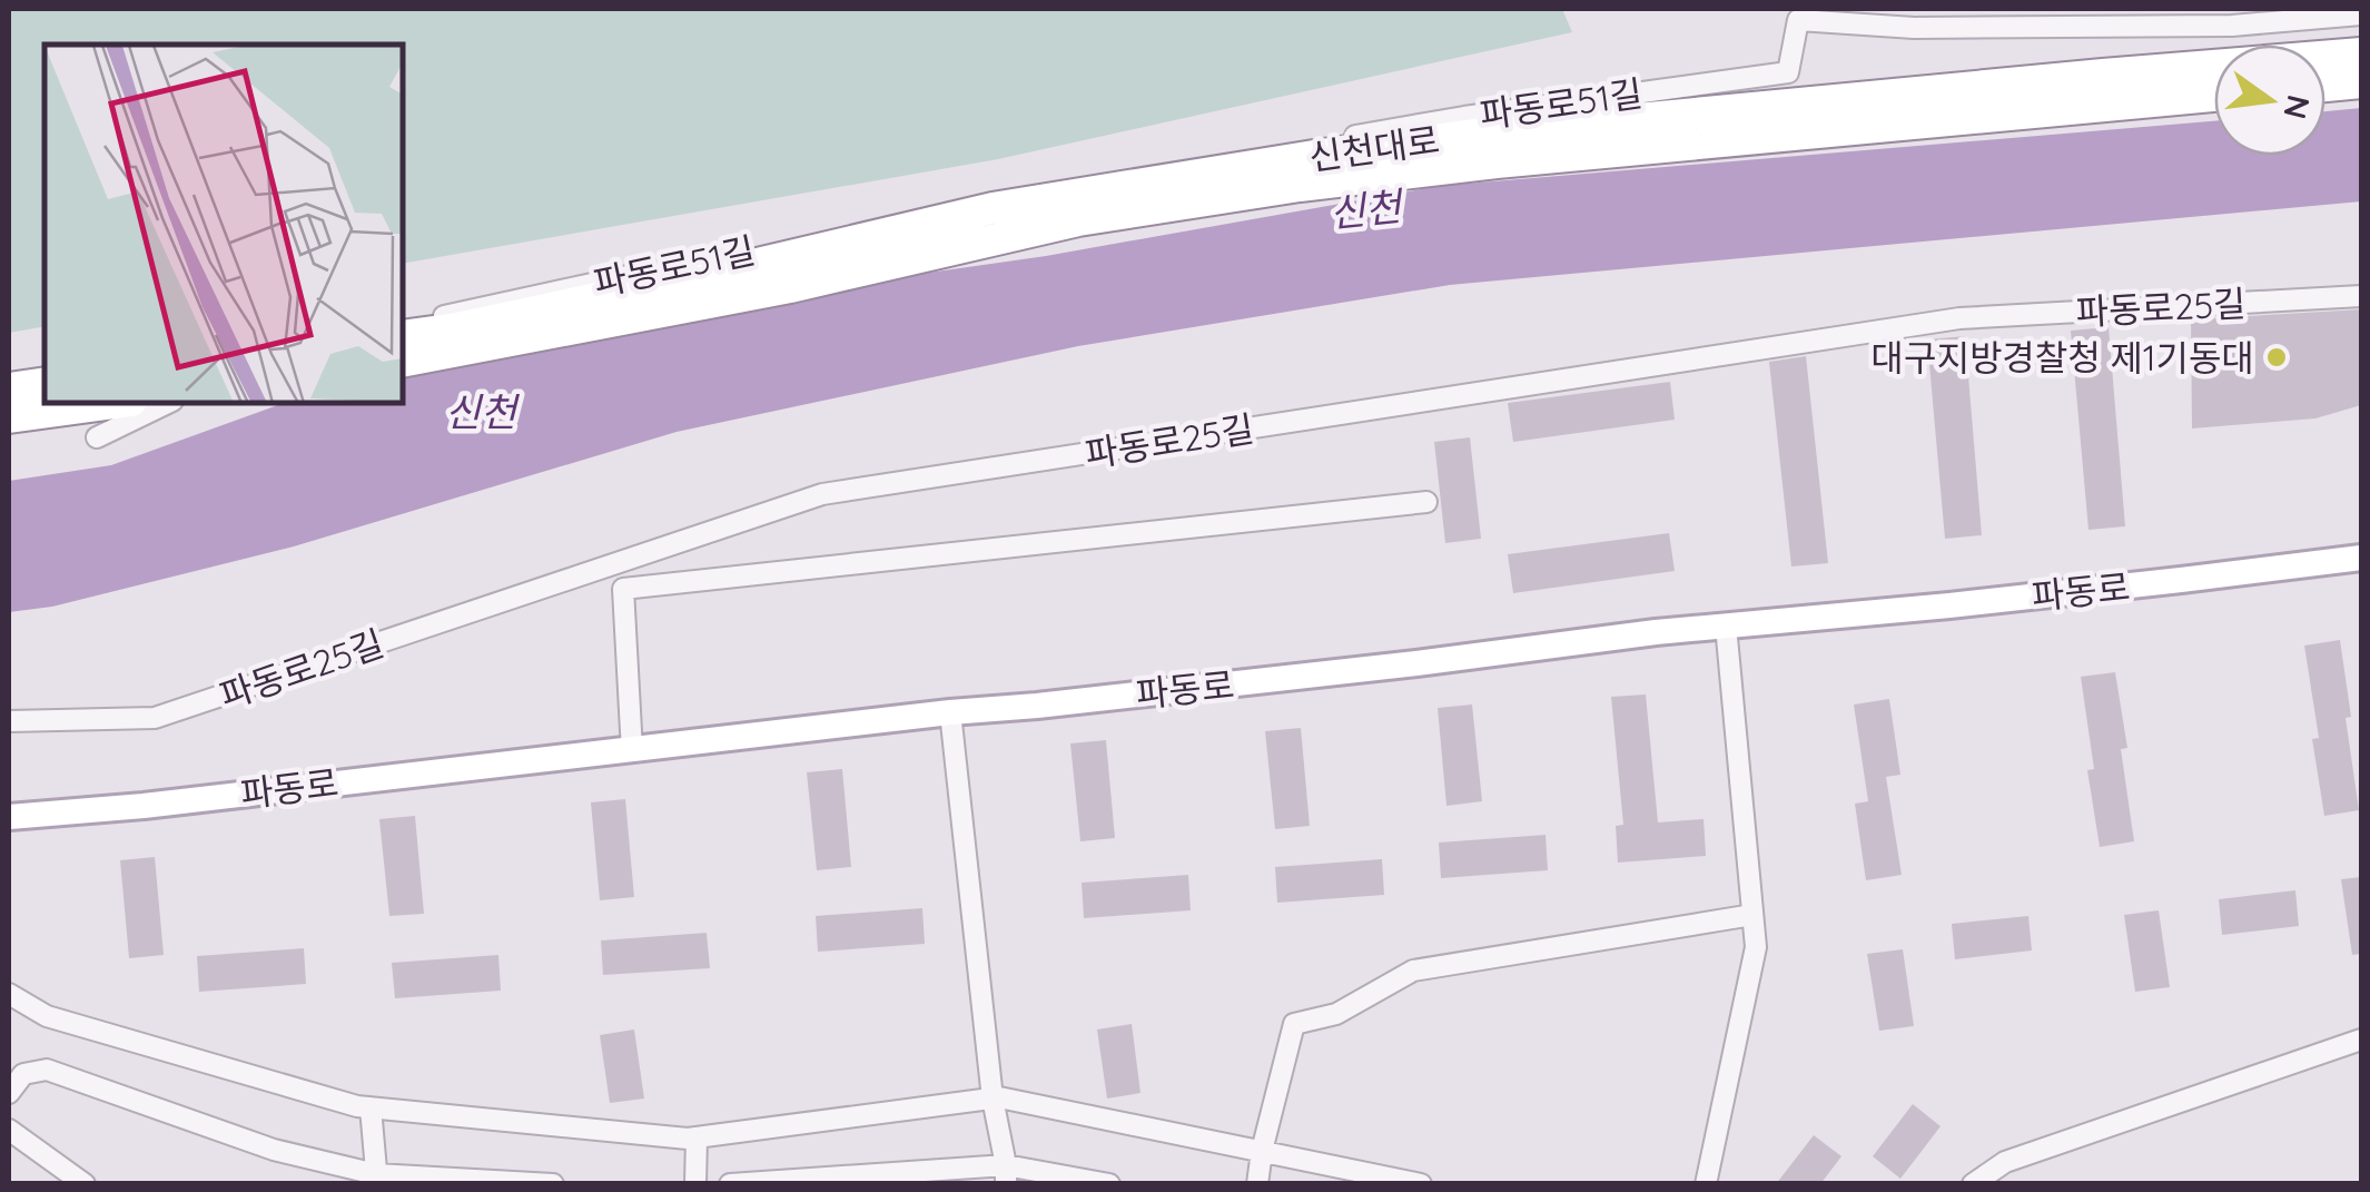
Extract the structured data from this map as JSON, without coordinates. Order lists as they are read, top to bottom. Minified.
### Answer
{"streets":{"highway":["신천대로"],"main road":["파동로"],"street":["파동로51길","파동로25길"]},"water":["신천"],"places":["대구지방경찰청 제1기동대"],"north":"right"}
